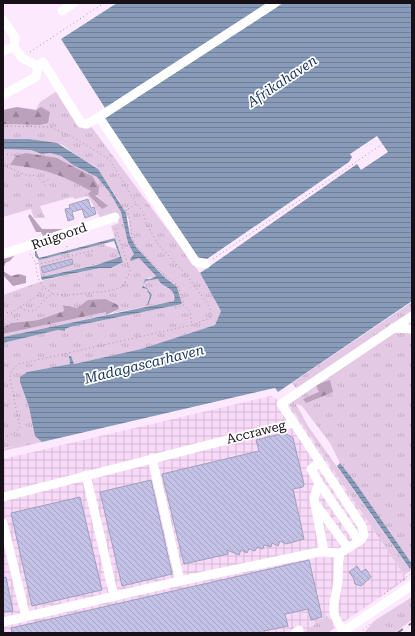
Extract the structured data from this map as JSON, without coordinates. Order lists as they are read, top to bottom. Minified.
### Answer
{"streets":{"street":["Ruigoord","Accraweg"]},"water":["Afrikahaven","Madagascarhaven"]}
